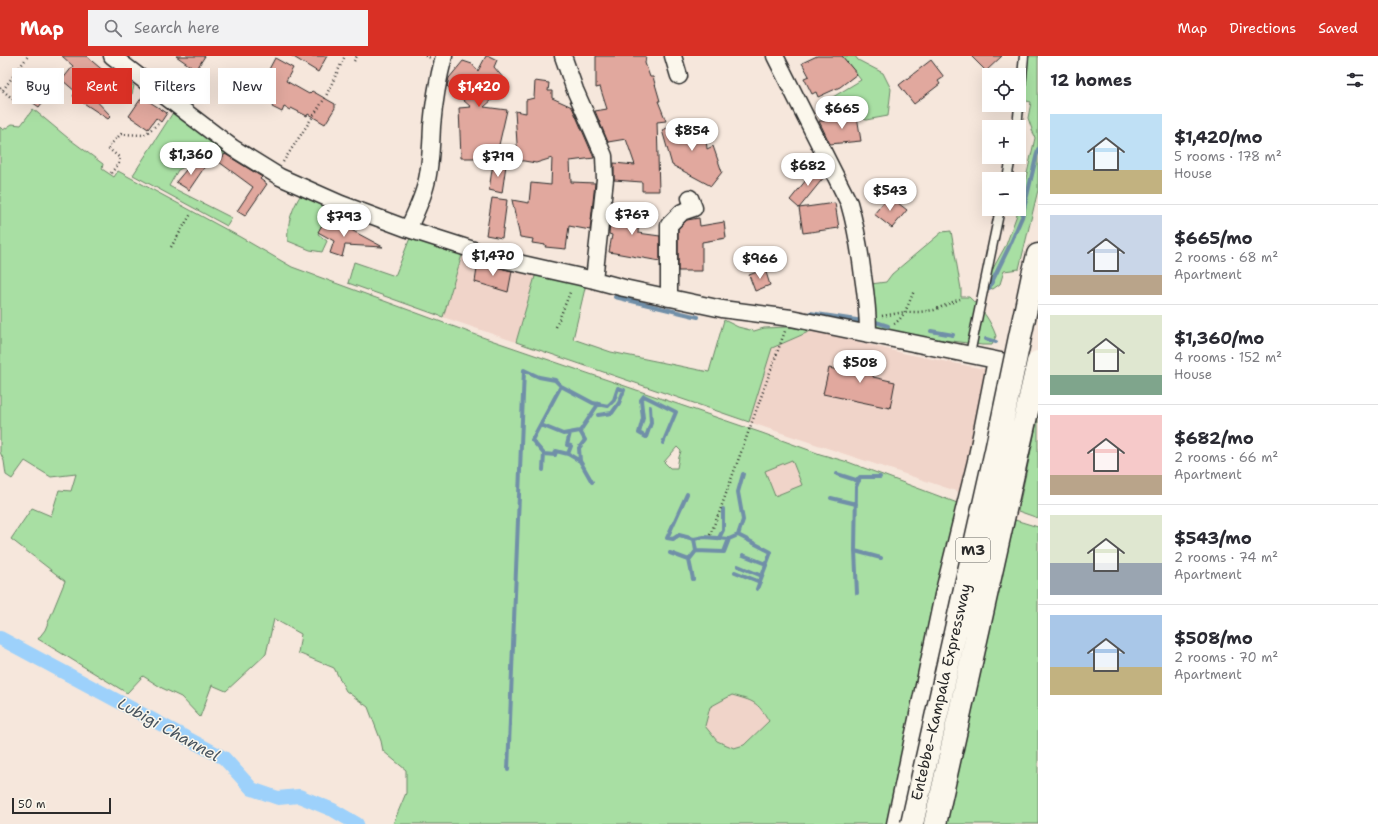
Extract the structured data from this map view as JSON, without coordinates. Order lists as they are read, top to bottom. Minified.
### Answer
{"streets":{"highway":["M3","Entebbe–Kampala Expressway"]},"water":["Lubigi Channel"],"scale_bar":"50 m","page":{"header":"Map","search":"Search here","nav":["Map","Directions","Saved"],"heading":"12 homes","map_buttons":["+","−"],"chip":["Buy","Rent","Filters","New"],"price":["$1,420","$665","$854","$1,360","$719","$682","$543","$767","$793","$1,470","$966","$508"],"list":[{"name":"$1,420/mo","note":"5 rooms · 178 m² · House"},{"name":"$665/mo","note":"2 rooms · 68 m² · Apartment"},{"name":"$1,360/mo","note":"4 rooms · 152 m² · House"},{"name":"$682/mo","note":"2 rooms · 66 m² · Apartment"},{"name":"$543/mo","note":"2 rooms · 74 m² · Apartment"},{"name":"$508/mo","note":"2 rooms · 70 m² · Apartment"}],"scale":"50 m"}}
